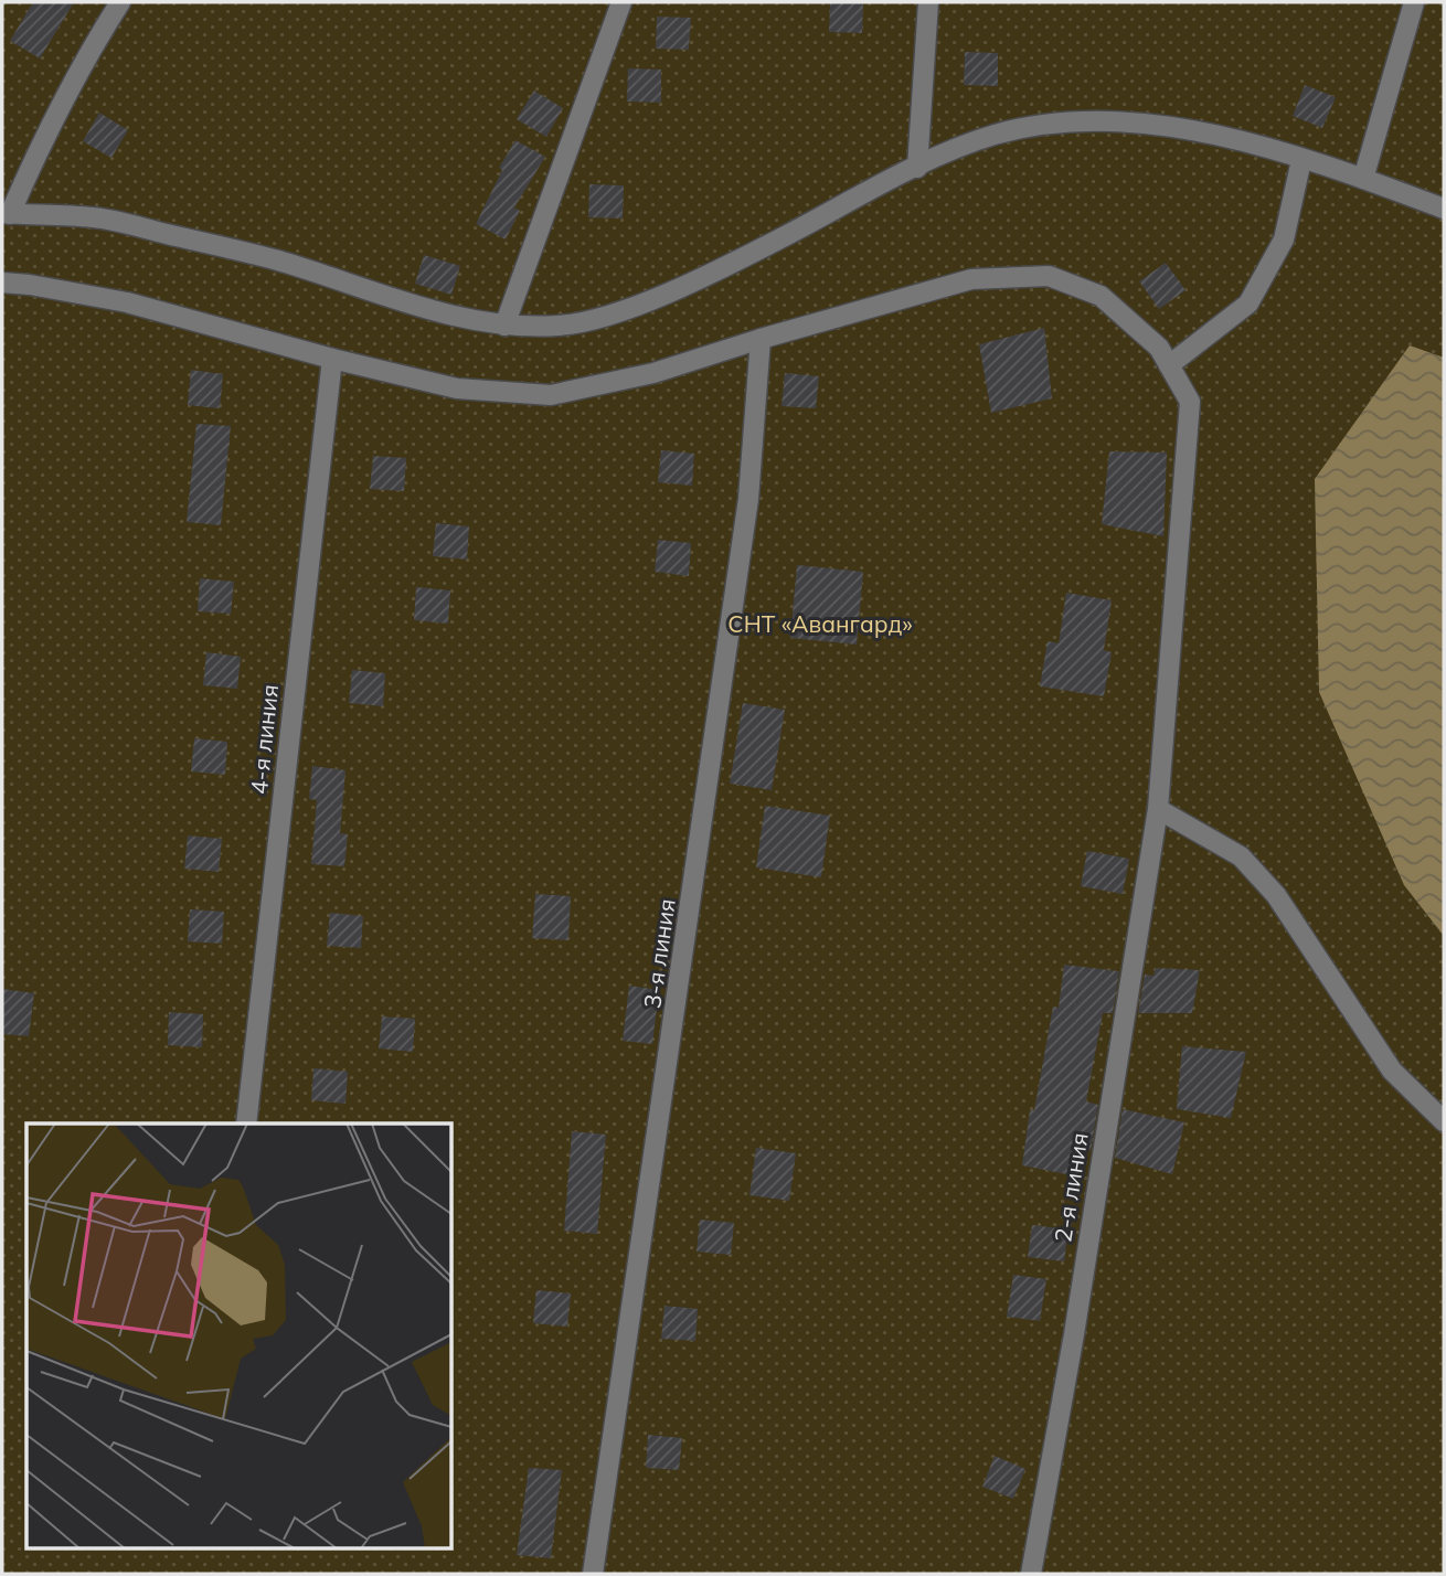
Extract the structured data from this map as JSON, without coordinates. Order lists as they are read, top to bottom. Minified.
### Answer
{"streets":{"street":["4-я линия","3-я линия","2-я линия"]},"crossings":[["4-я линия","2-я линия"],["3-я линия","2-я линия"]],"parks":["СНТ «Авангард»"]}
